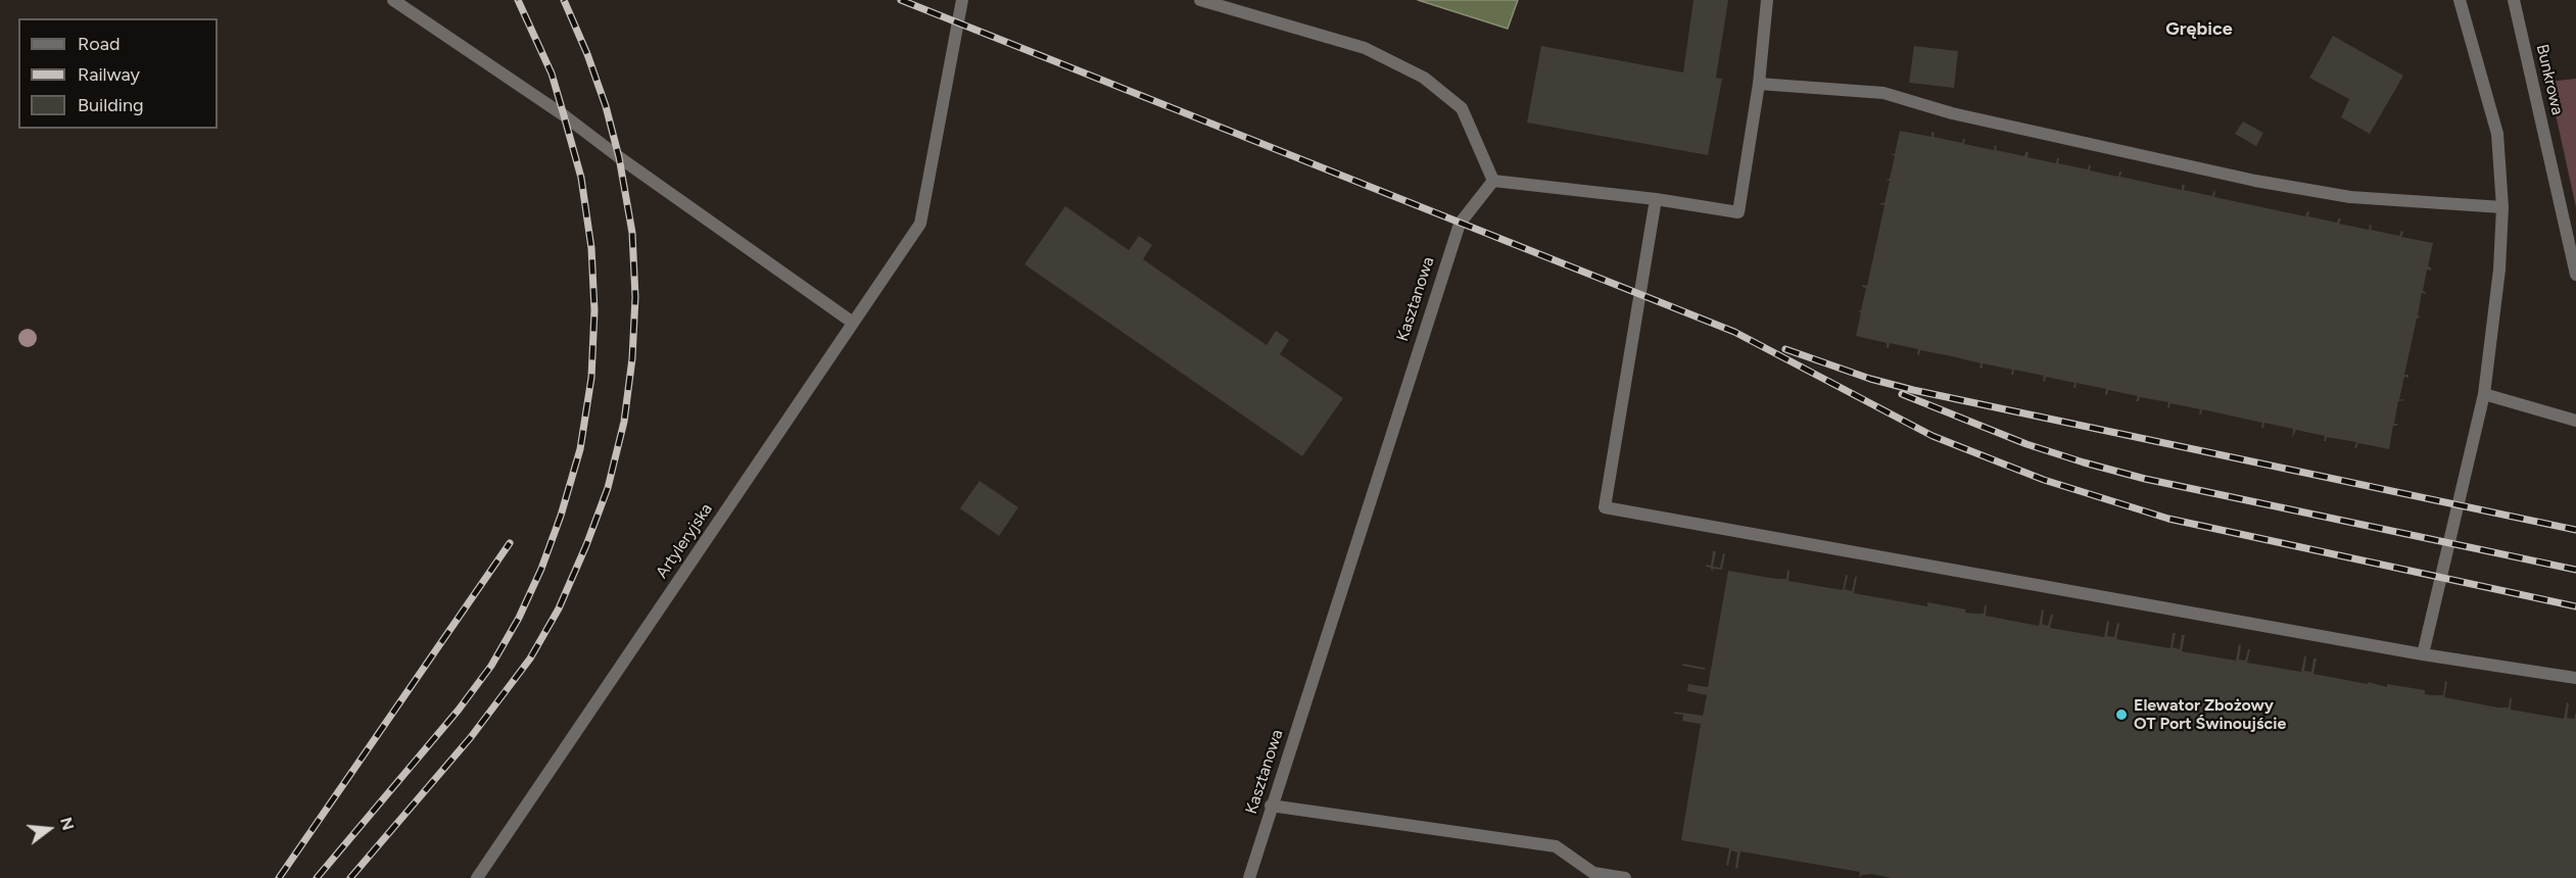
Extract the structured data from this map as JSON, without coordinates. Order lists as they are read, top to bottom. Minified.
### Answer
{"streets":{"street":["Bunkrowa","Kasztanowa","Artyleryjska"]},"districts":["Grębice"],"places":["Elewator Zbożowy OT Port Świnoujście"],"legend":["Road","Railway","Building"],"north":"right"}
